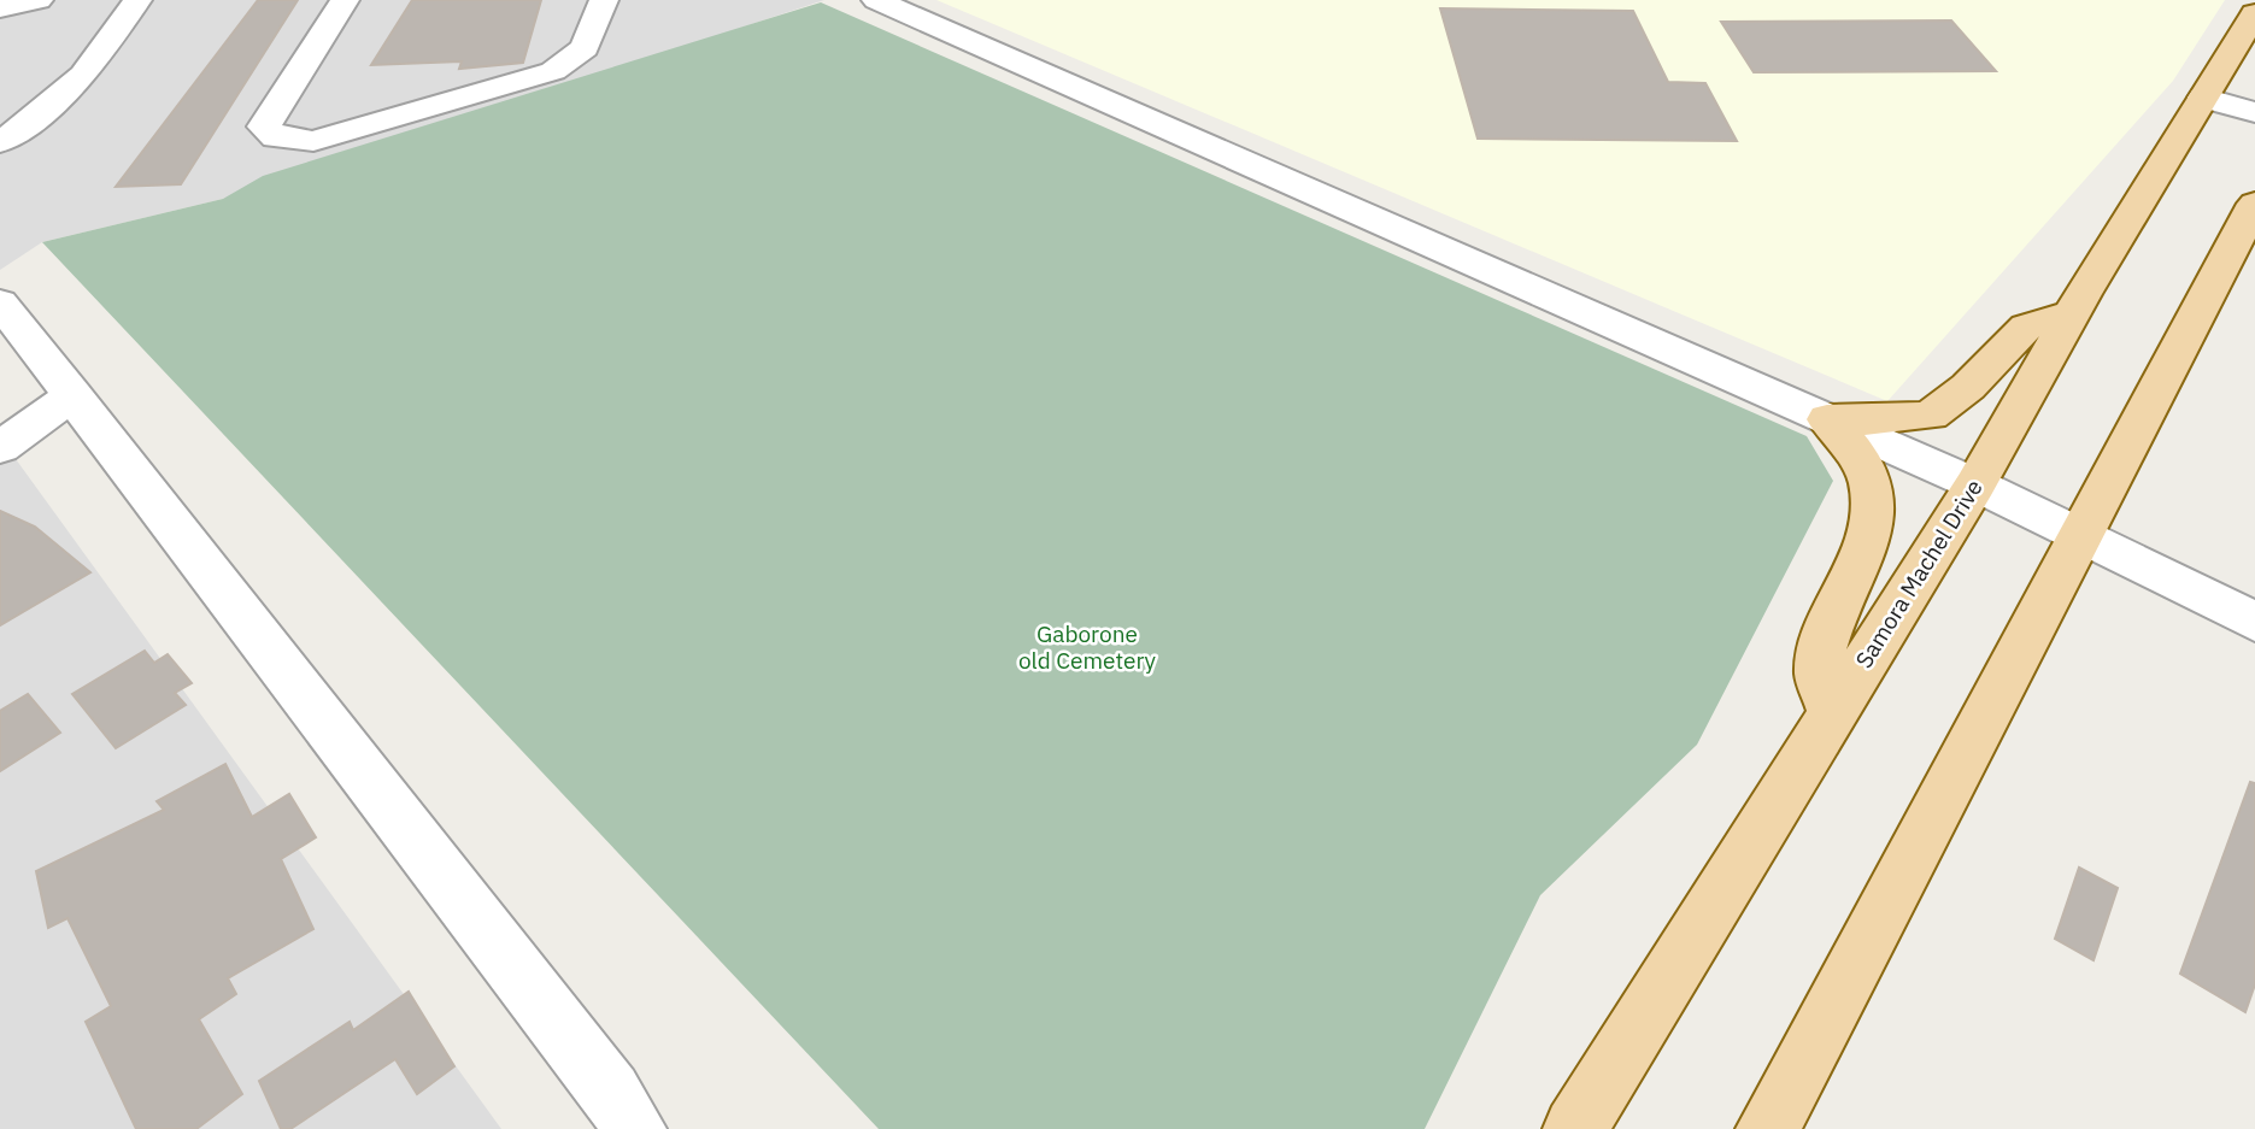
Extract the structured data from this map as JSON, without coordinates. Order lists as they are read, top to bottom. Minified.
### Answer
{"streets":{"main road":["Samora Machel Drive"]},"parks":["Gaborone old Cemetery"]}
